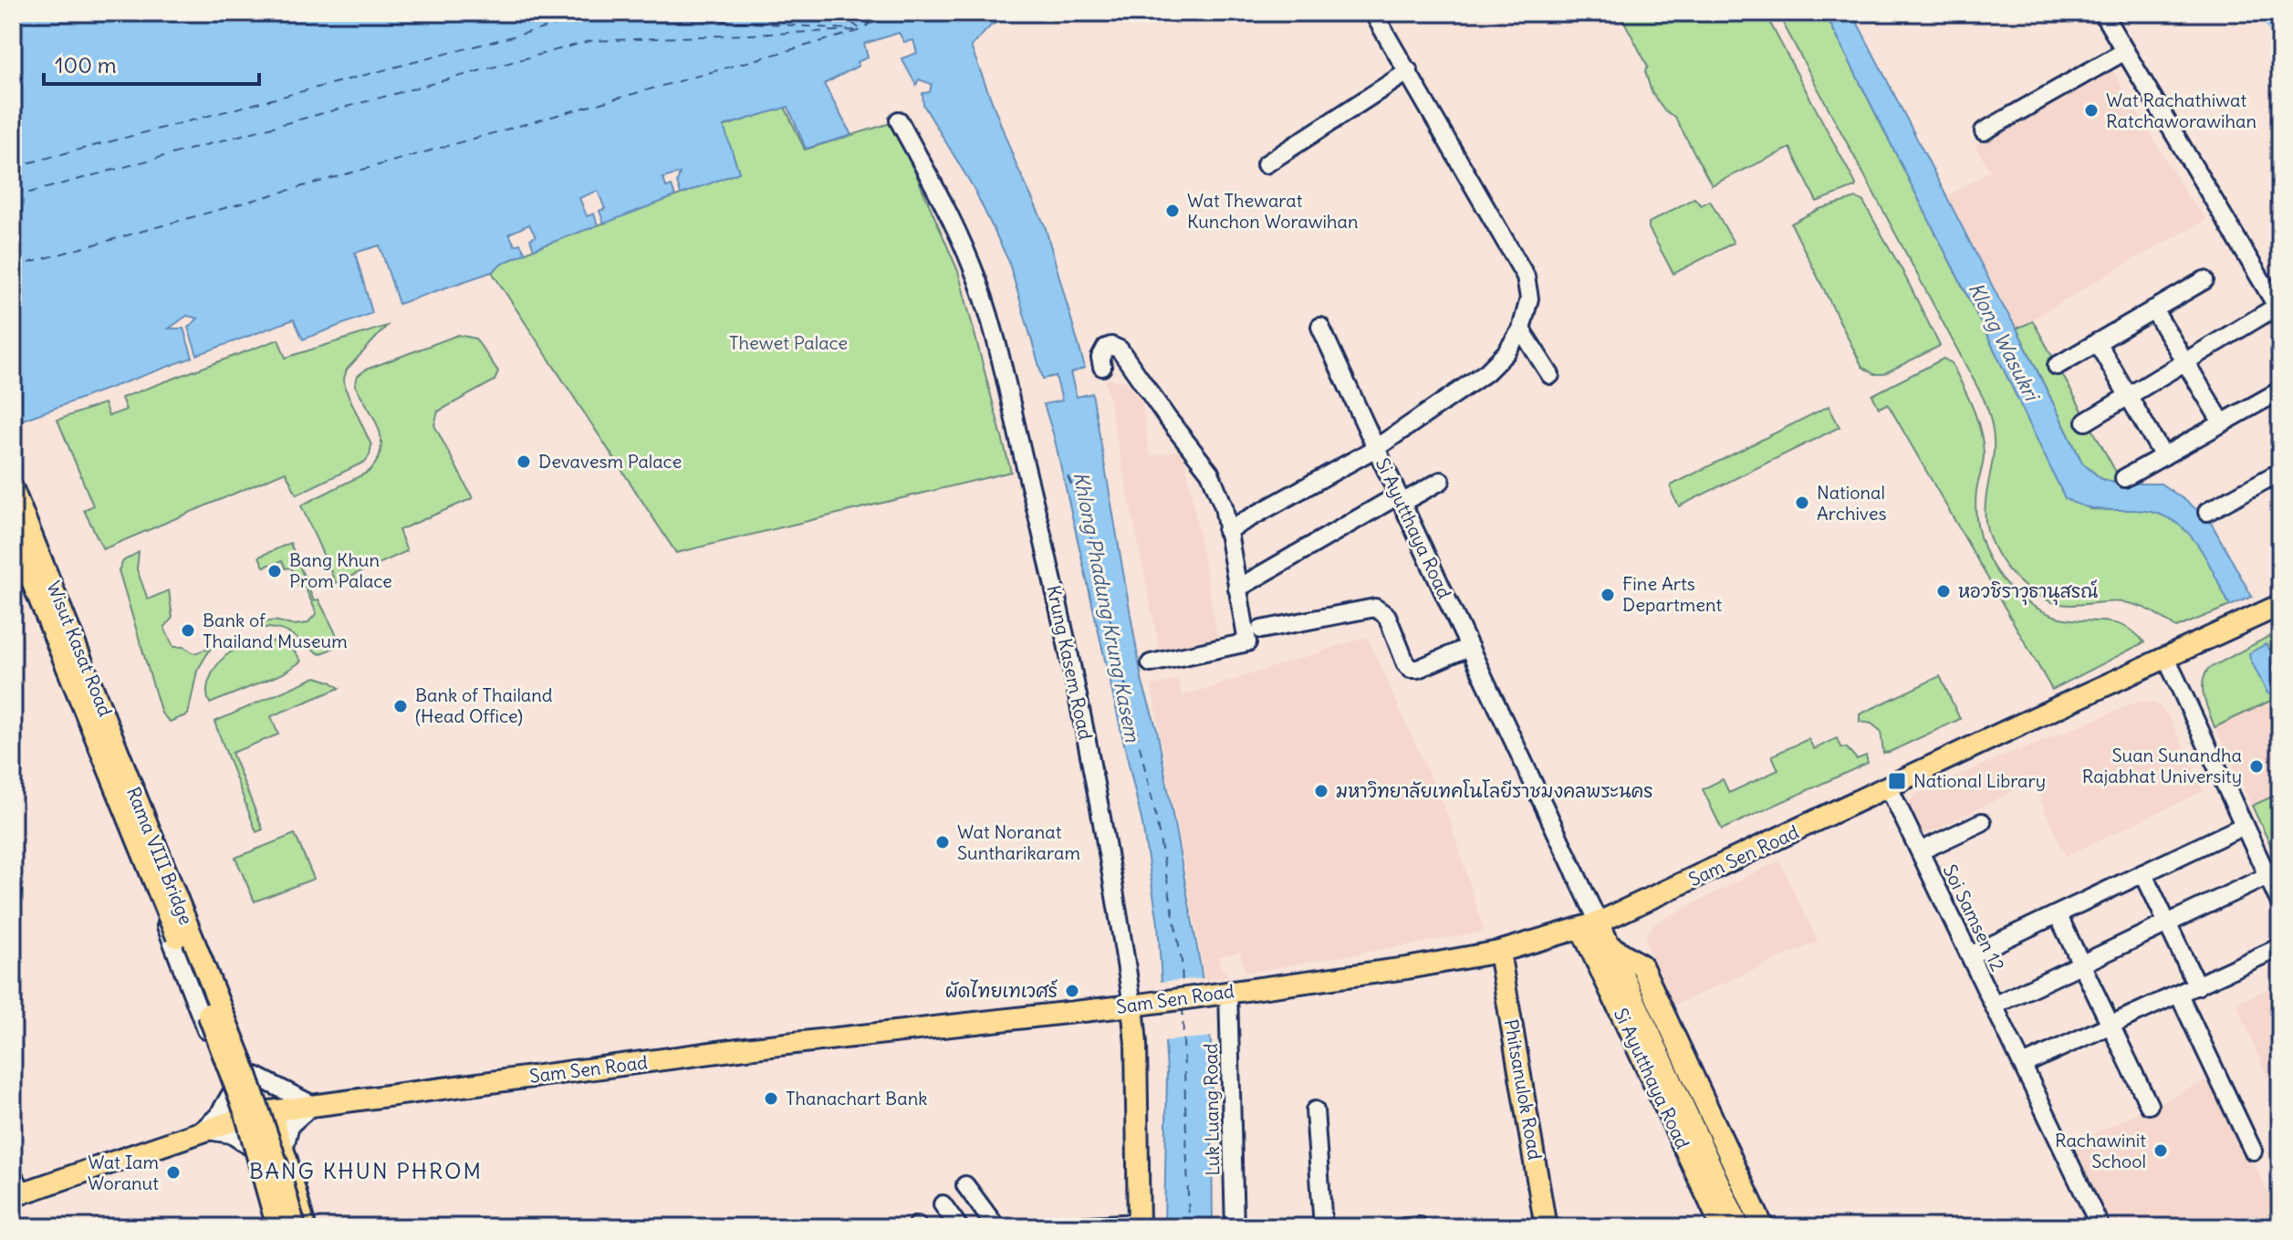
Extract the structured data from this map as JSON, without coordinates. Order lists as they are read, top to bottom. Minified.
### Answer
{"streets":{"main road":["Si Ayutthaya Road","Wisut Kasat Road","Krung Kasem Road","Rama VIII Bridge","Sam Sen Road","Phitsanulok Road"],"street":["Soi Samsen 12","Luk Luang Road"]},"crossings":[["Si Ayutthaya Road","Sam Sen Road"],["Wisut Kasat Road","Rama VIII Bridge"],["Wisut Kasat Road","Sam Sen Road"],["Krung Kasem Road","Sam Sen Road"],["Sam Sen Road","Soi Samsen 12"],["Sam Sen Road","Phitsanulok Road"],["Sam Sen Road","Luk Luang Road"]],"districts":["BANG KHUN PHROM"],"water":["Klong Wasukri","Khlong Phadung Krung Kasem"],"parks":["Thewet Palace"],"places":{"other":["Wat Rachathiwat Ratchaworawihan","Wat Thewarat Kunchon Worawihan","Devavesm Palace","National Archives","Bang Khun Prom Palace","หอวชิราวุธานุสรณ์","Fine Arts Department","Bank of Thailand Museum","Bank of Thailand (Head Office)","Suan Sunandha Rajabhat University","มหาวิทยาลัยเทคโนโลยีราชมงคลพระนคร","Wat Noranat Suntharikaram","ผัดไทยเทเวศร์","Thanachart Bank","Rachawinit School","Wat Iam Woranut"],"transit":["National Library"]},"scale_bar":"100 m"}
